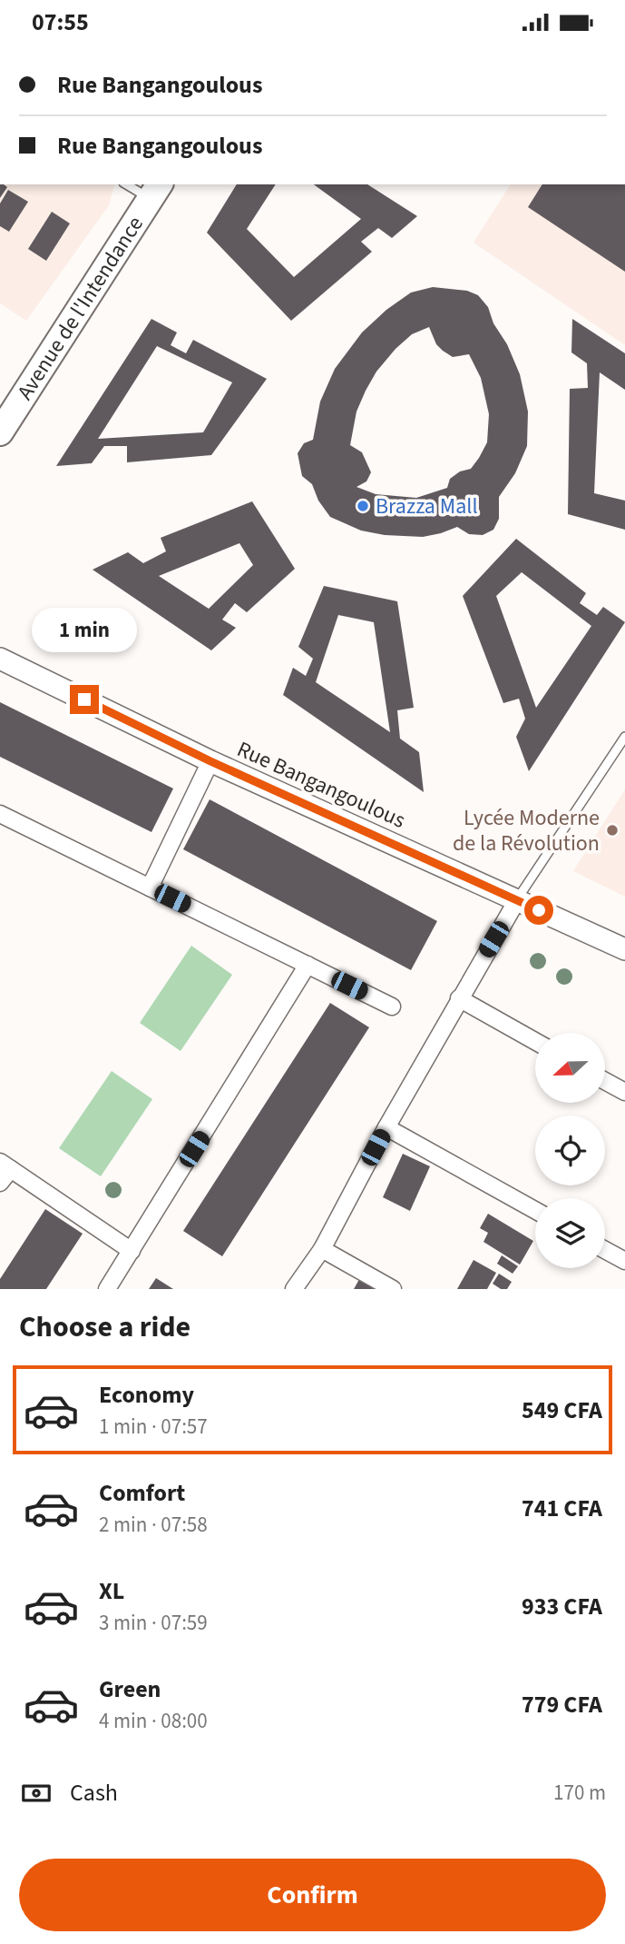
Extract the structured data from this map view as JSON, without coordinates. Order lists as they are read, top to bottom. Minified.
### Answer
{"streets":{"main road":["Avenue de l'Intendance"],"street":["Rue Bangangoulous"]},"places":["Brazza Mall","Lycée Moderne de la Révolution"],"north":"left","page":{"status":"07:55","banner":["Rue Bangangoulous","Rue Bangangoulous"],"bubble":"1 min","heading":"Choose a ride","list":[{"name":"Economy","note":"1 min · 07:57","value":"549 CFA"},{"name":"Comfort","note":"2 min · 07:58","value":"741 CFA"},{"name":"XL","note":"3 min · 07:59","value":"933 CFA"},{"name":"Green","note":"4 min · 08:00","value":"779 CFA"}],"pay":["Cash","170 m"],"buttons":"Confirm"}}
